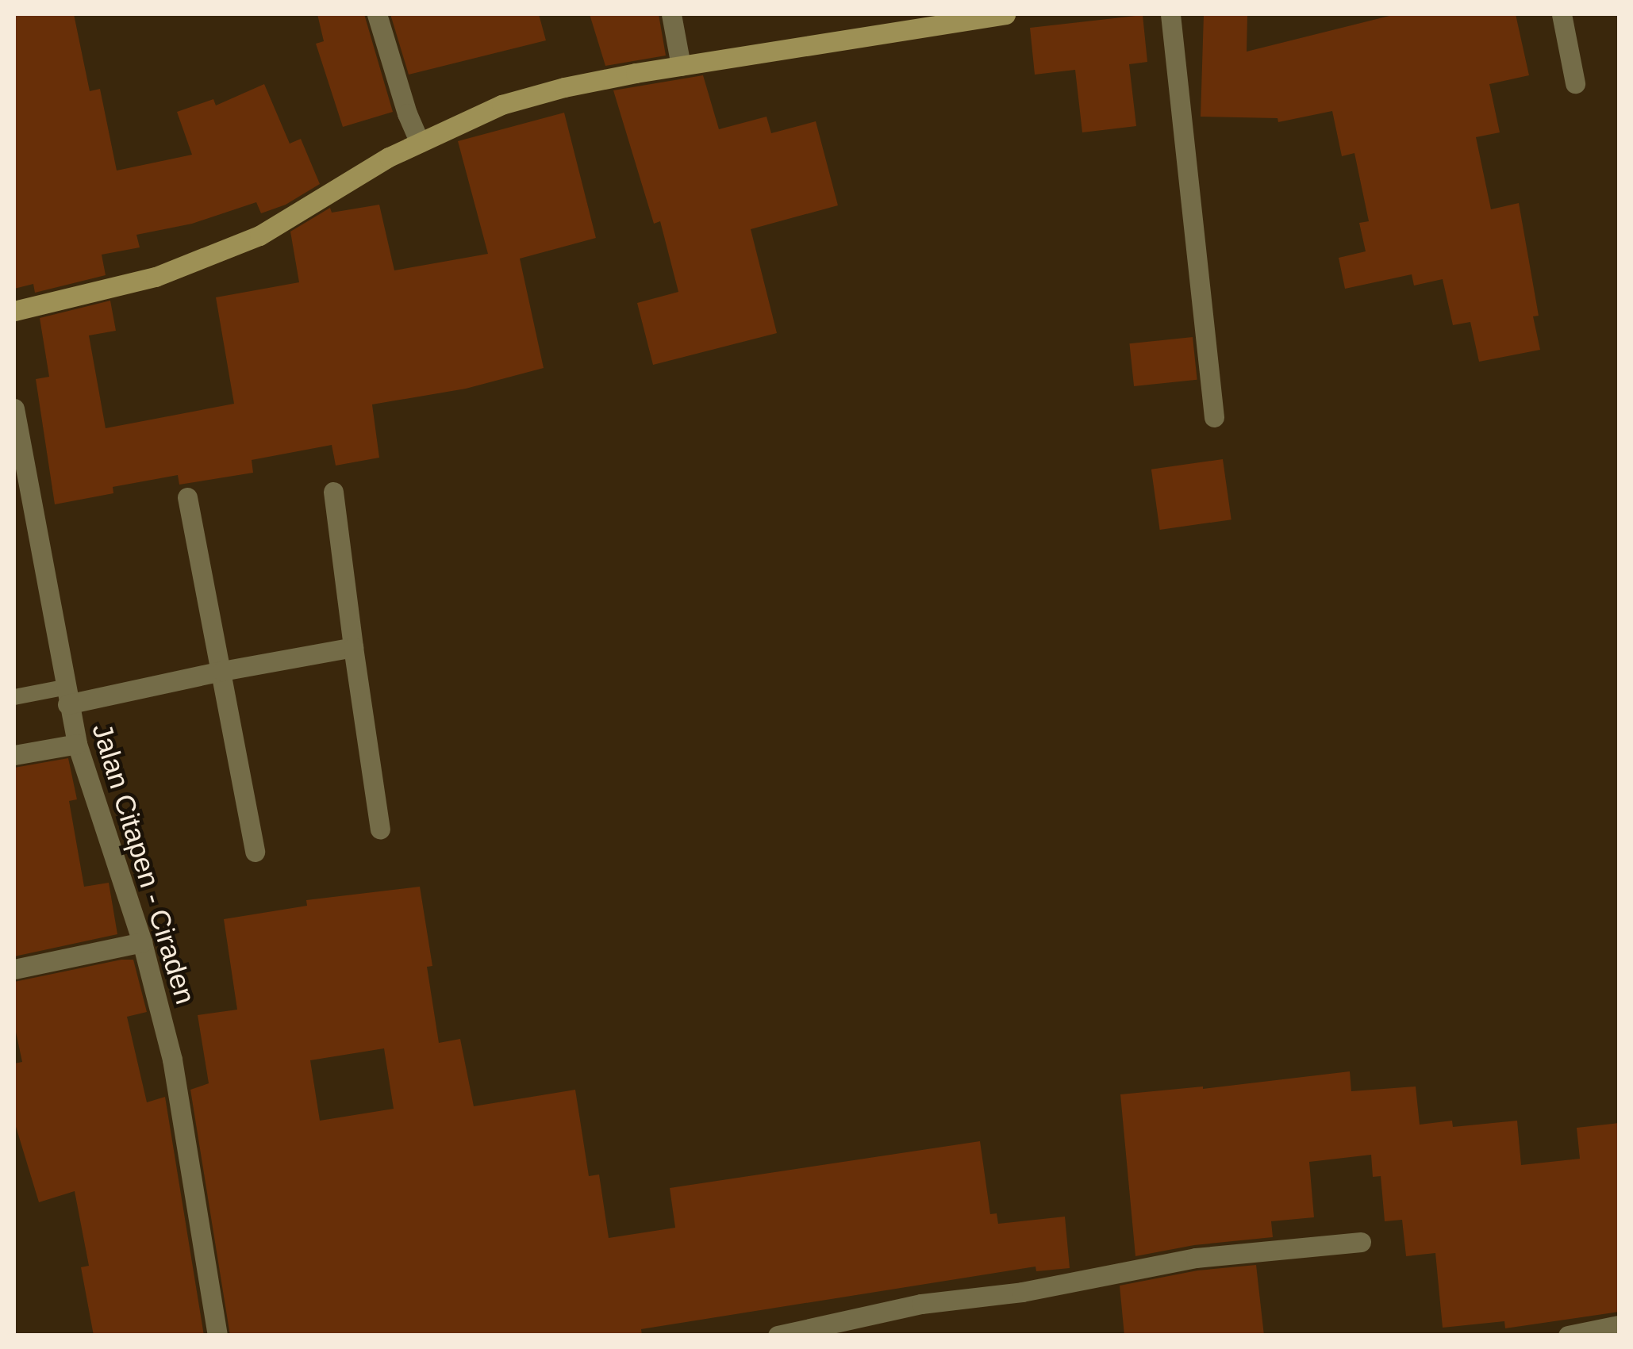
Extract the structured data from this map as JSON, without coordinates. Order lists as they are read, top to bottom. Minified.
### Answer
{"streets":{"street":["Jalan Citapen - Ciraden"]}}
